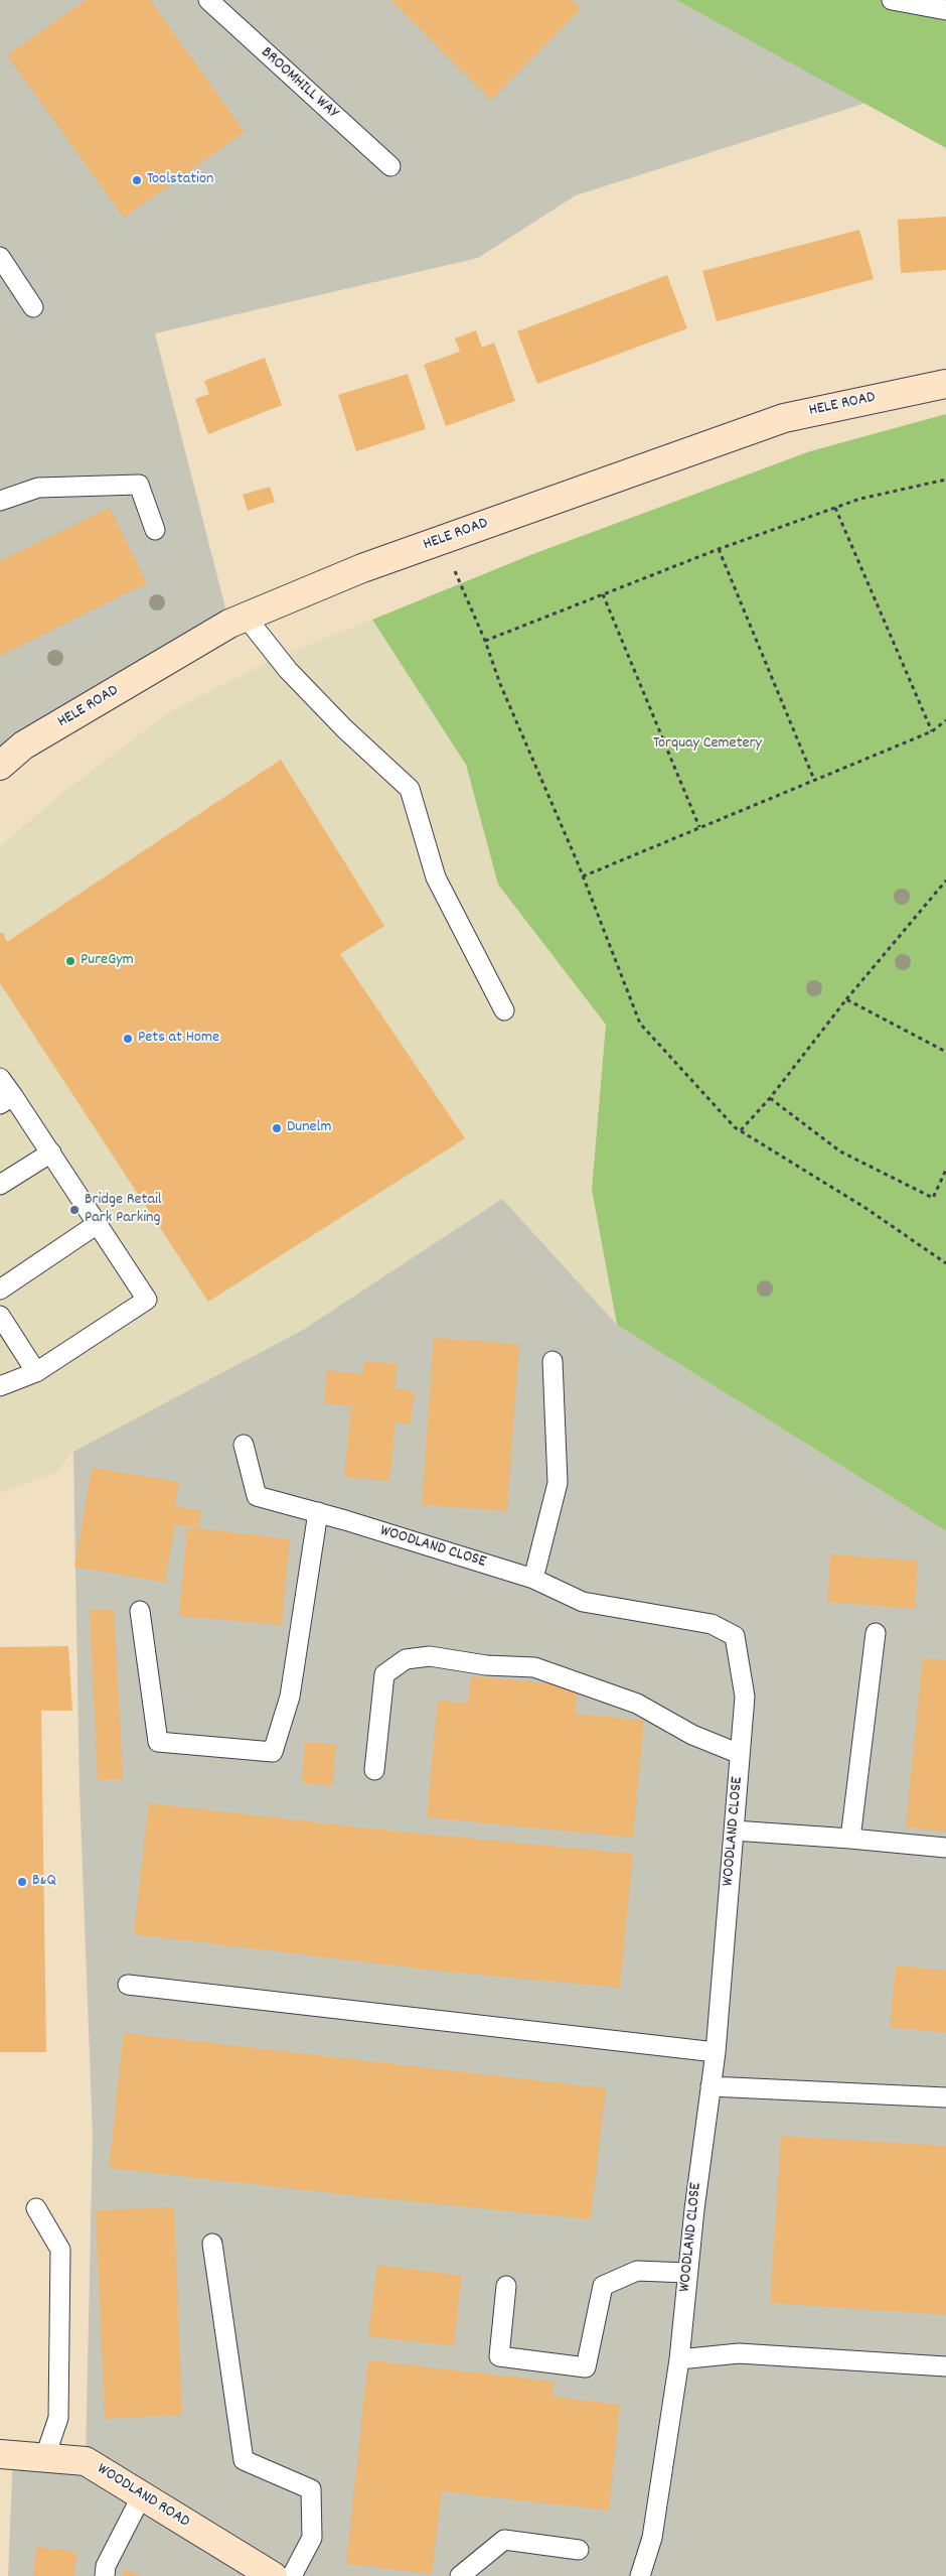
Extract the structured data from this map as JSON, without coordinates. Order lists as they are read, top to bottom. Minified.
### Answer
{"streets":{"main road":["HELE ROAD","WOODLAND ROAD"],"lane":["BROOMHILL WAY","WOODLAND CLOSE"]},"parks":["Torquay Cemetery"],"places":["Toolstation","PureGym","Pets at Home","Dunelm","Bridge Retail Park Parking","B&Q"]}
